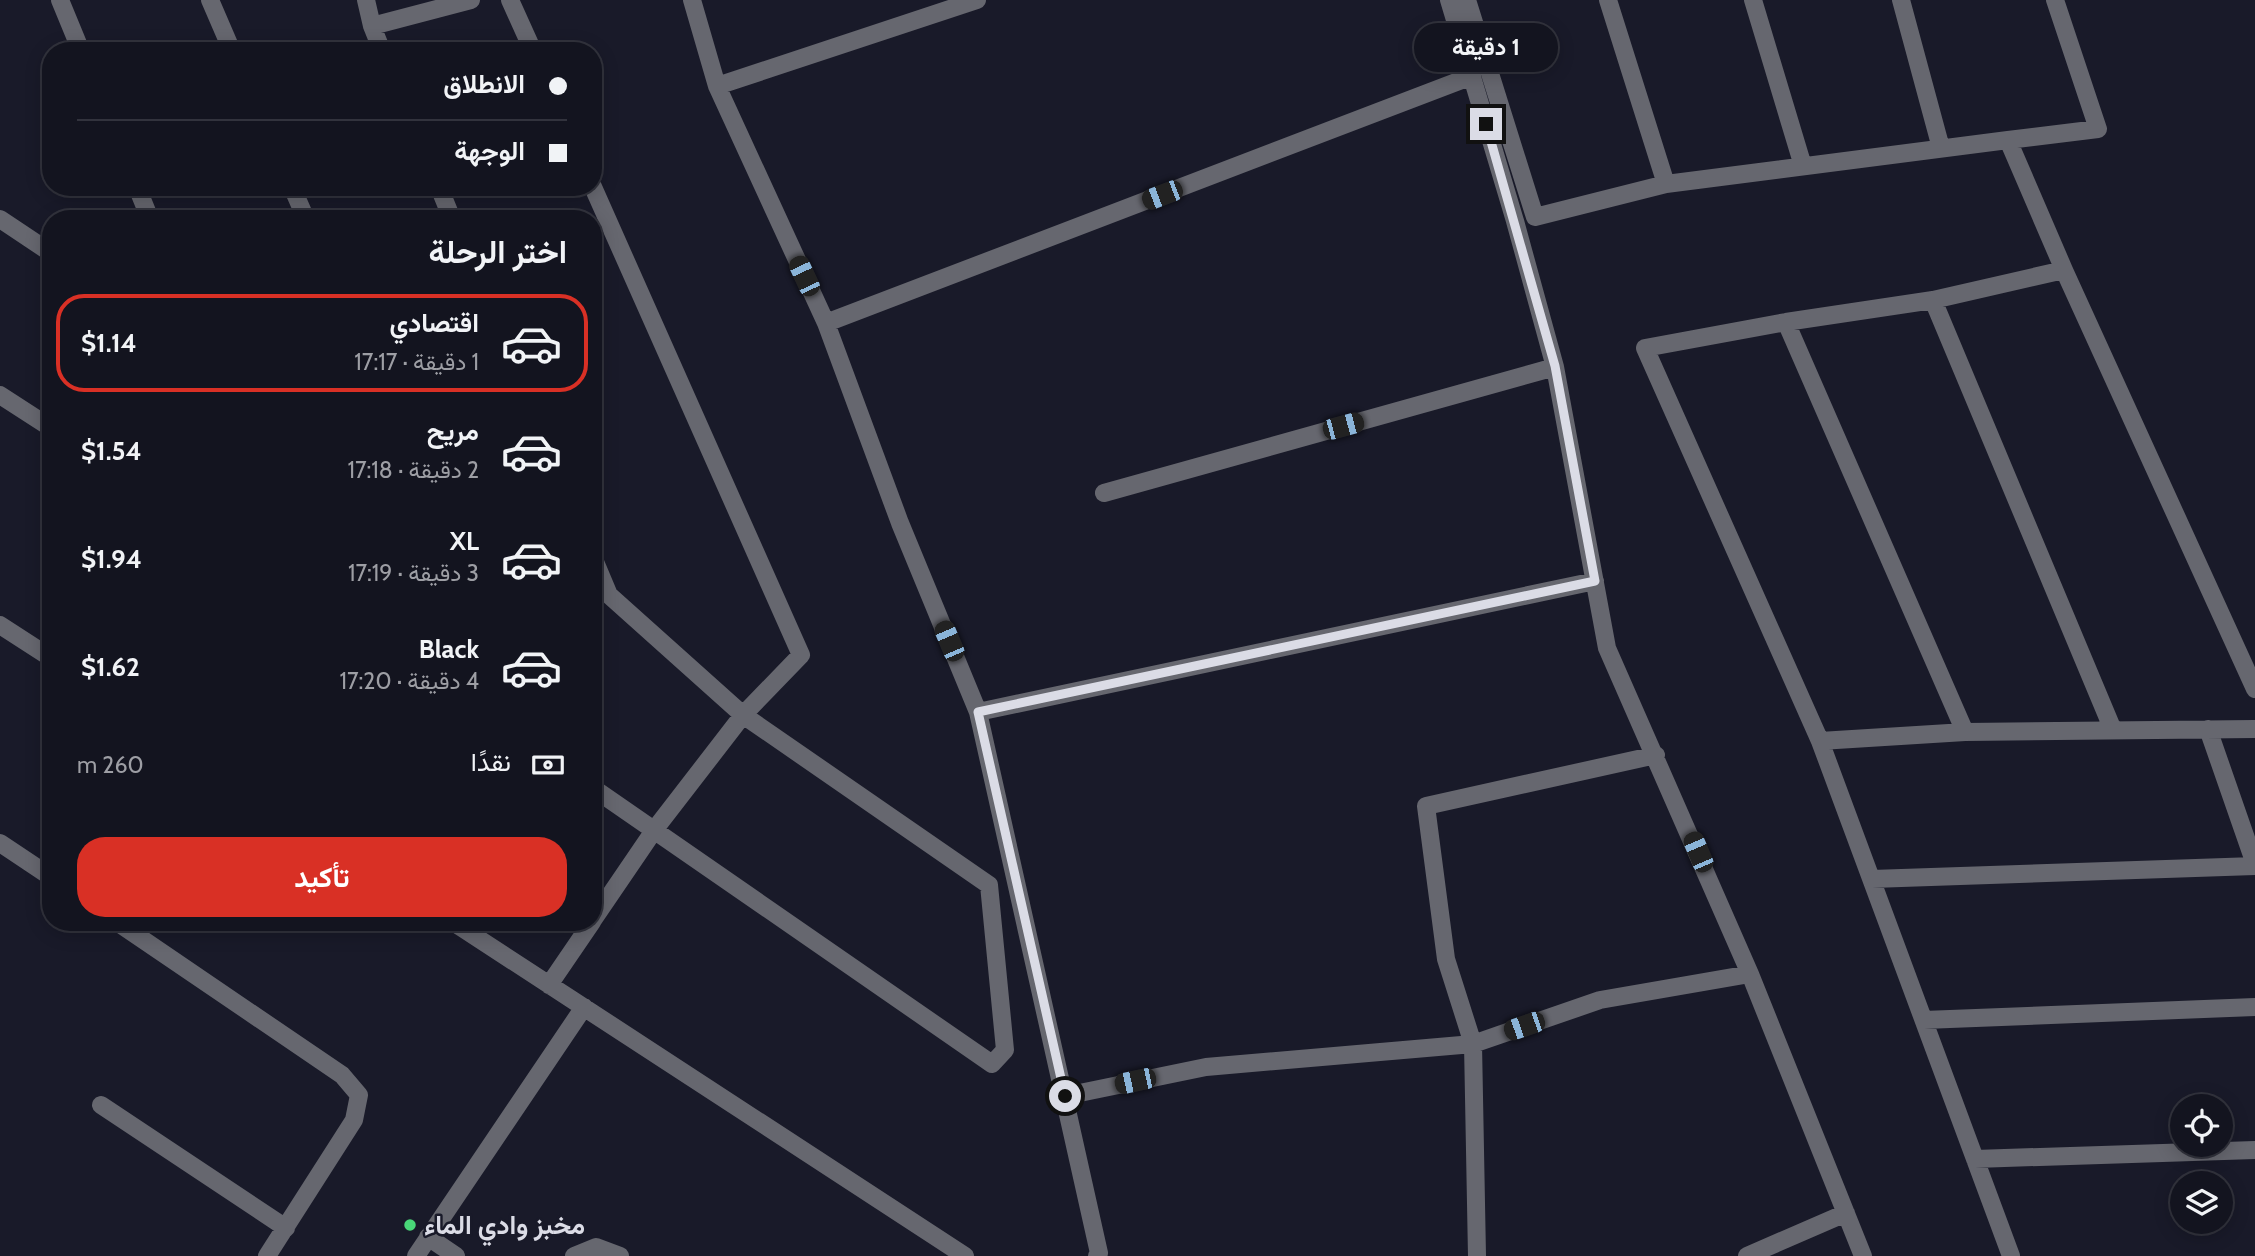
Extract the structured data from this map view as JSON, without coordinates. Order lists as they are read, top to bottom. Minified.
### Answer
{"places":["مخبز وادي الماء"],"page":{"bubble":"1 دقيقة","banner":["الانطلاق","الوجهة"],"heading":"اختر الرحلة","list":[{"name":"اقتصادي","note":"1 دقيقة · 17:17","value":"$1.14"},{"name":"مريح","note":"2 دقيقة · 17:18","value":"$1.54"},{"name":"XL","note":"3 دقيقة · 17:19","value":"$1.94"},{"name":"Black","note":"4 دقيقة · 17:20","value":"$1.62"}],"pay":["نقدًا","260 m"],"buttons":"تأكيد"}}
